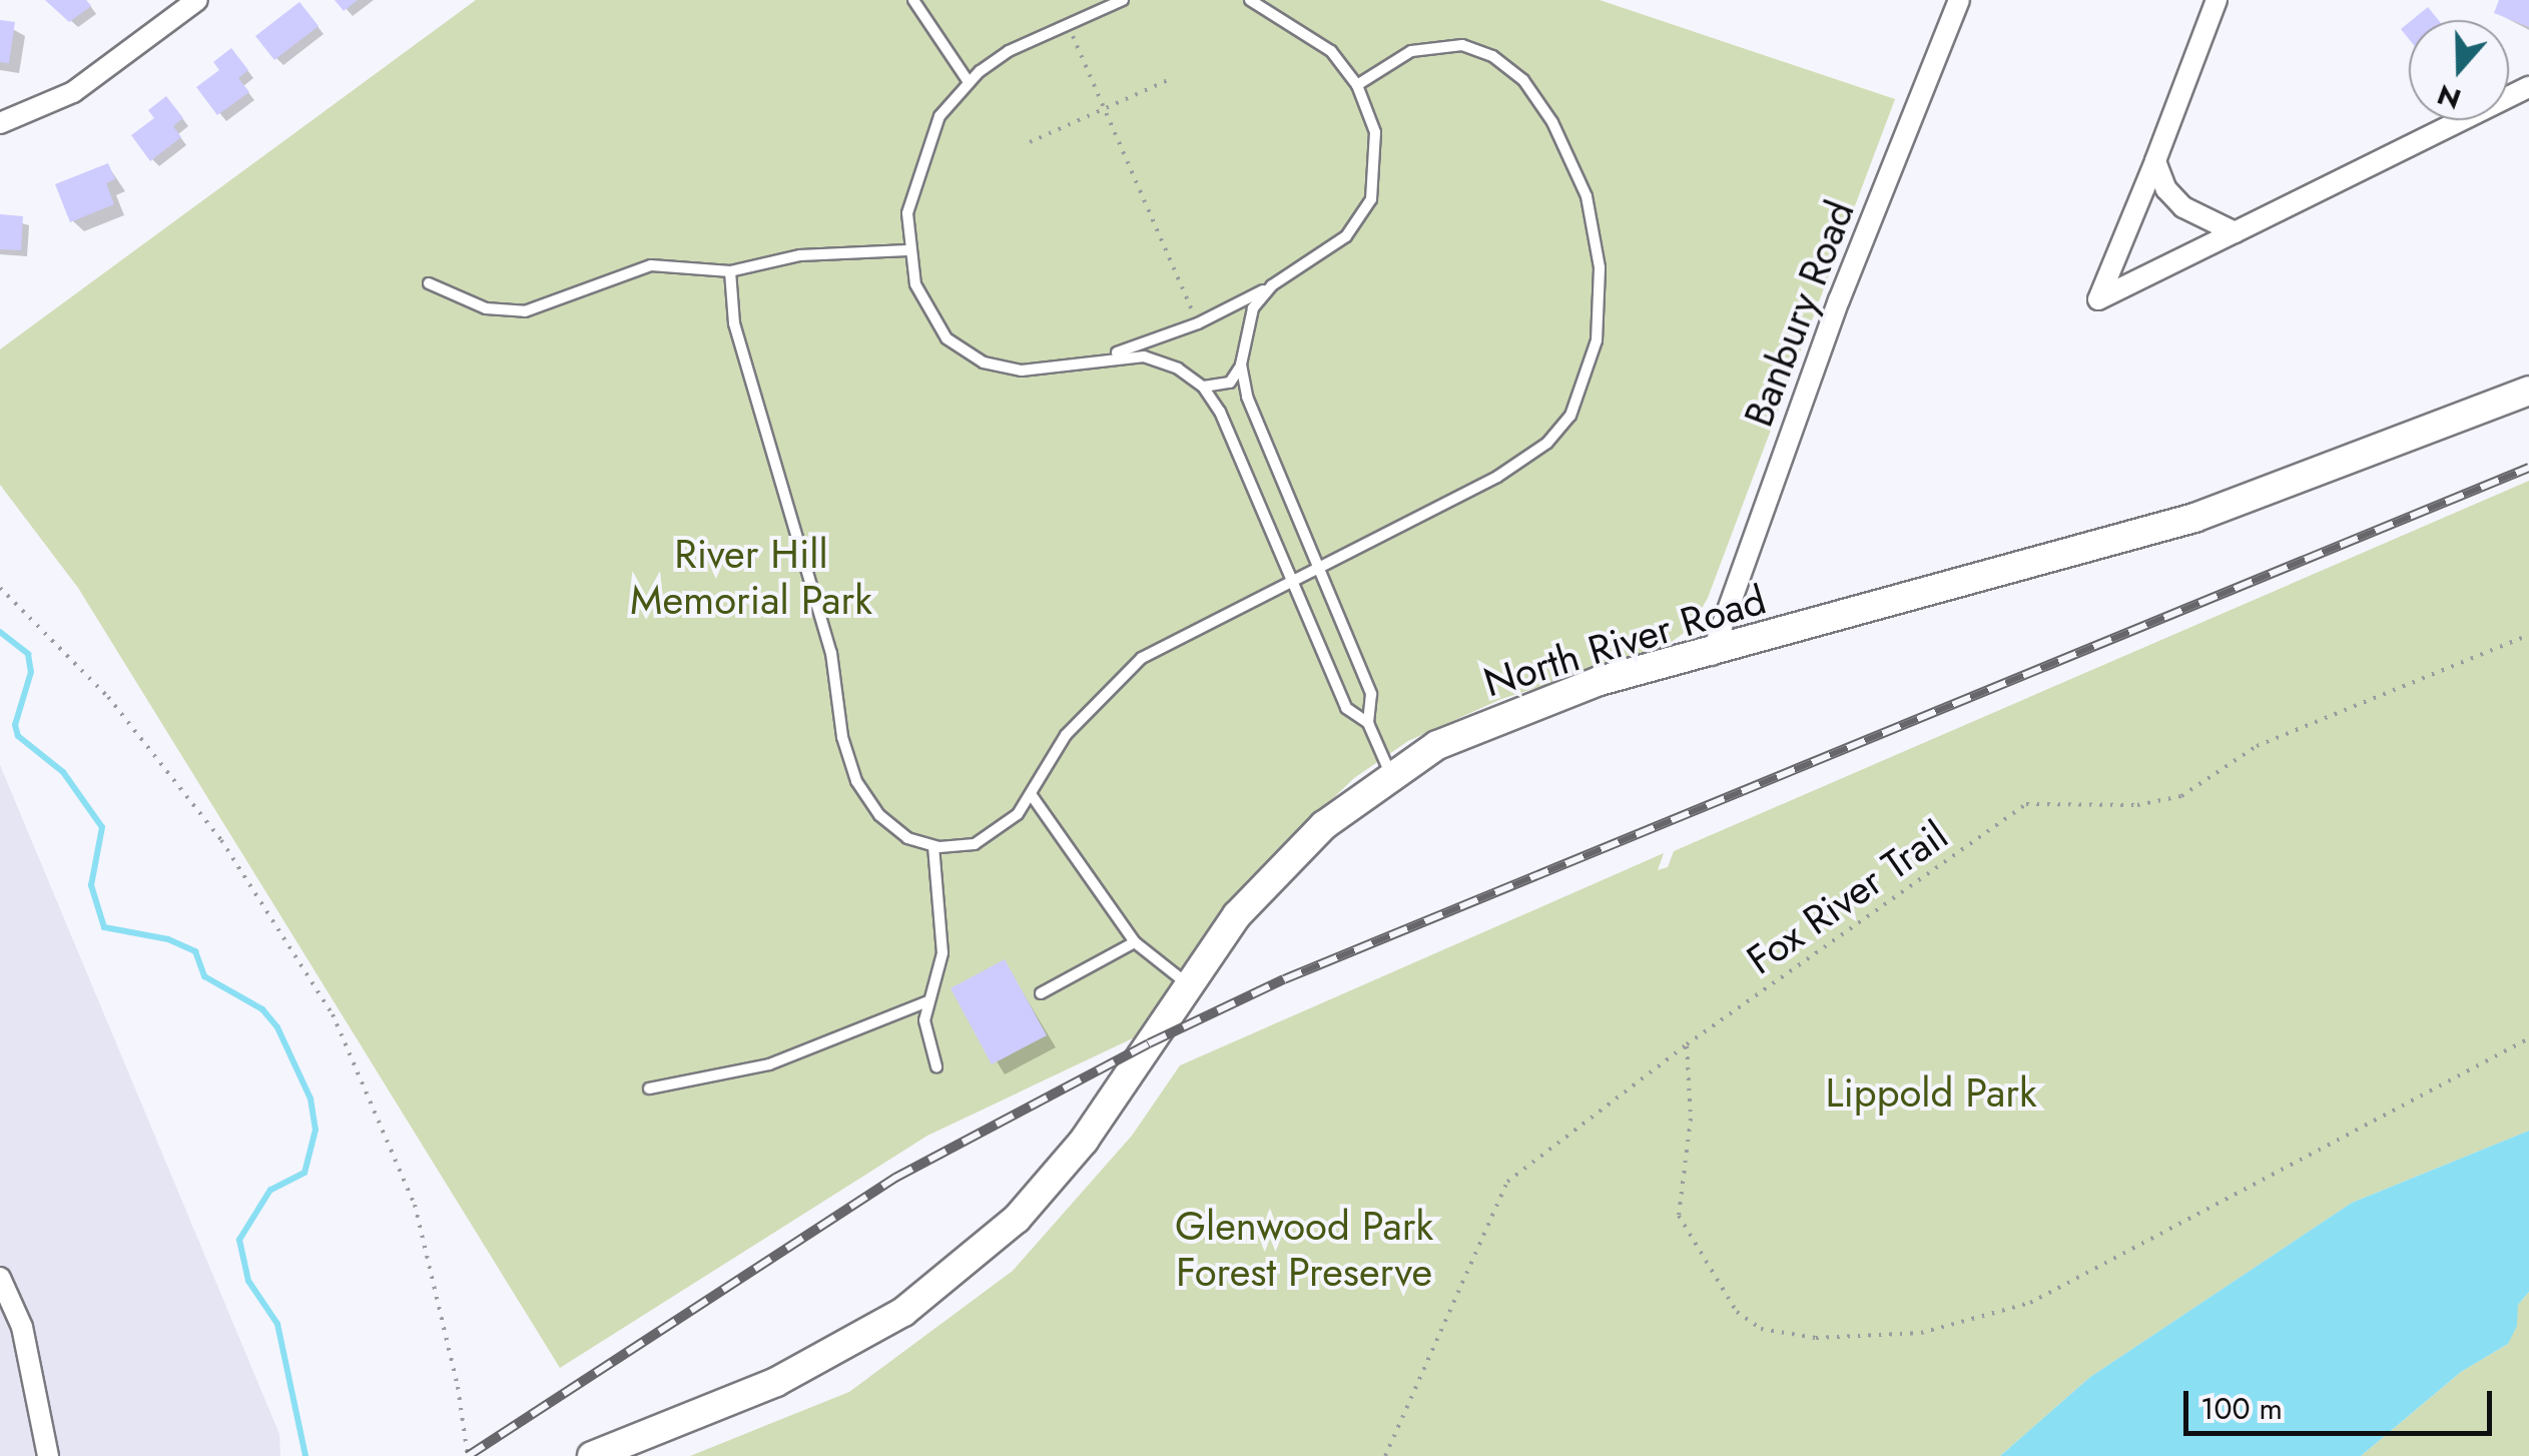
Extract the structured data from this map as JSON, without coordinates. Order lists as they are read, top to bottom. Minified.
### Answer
{"streets":{"main road":["North River Road"],"street":["Banbury Road"],"path":["Fox River Trail"]},"crossings":[["Banbury Road","North River Road"]],"parks":["River Hill Memorial Park","Lippold Park","Glenwood Park Forest Preserve"],"scale_bar":"100 m","north":"bottom"}
